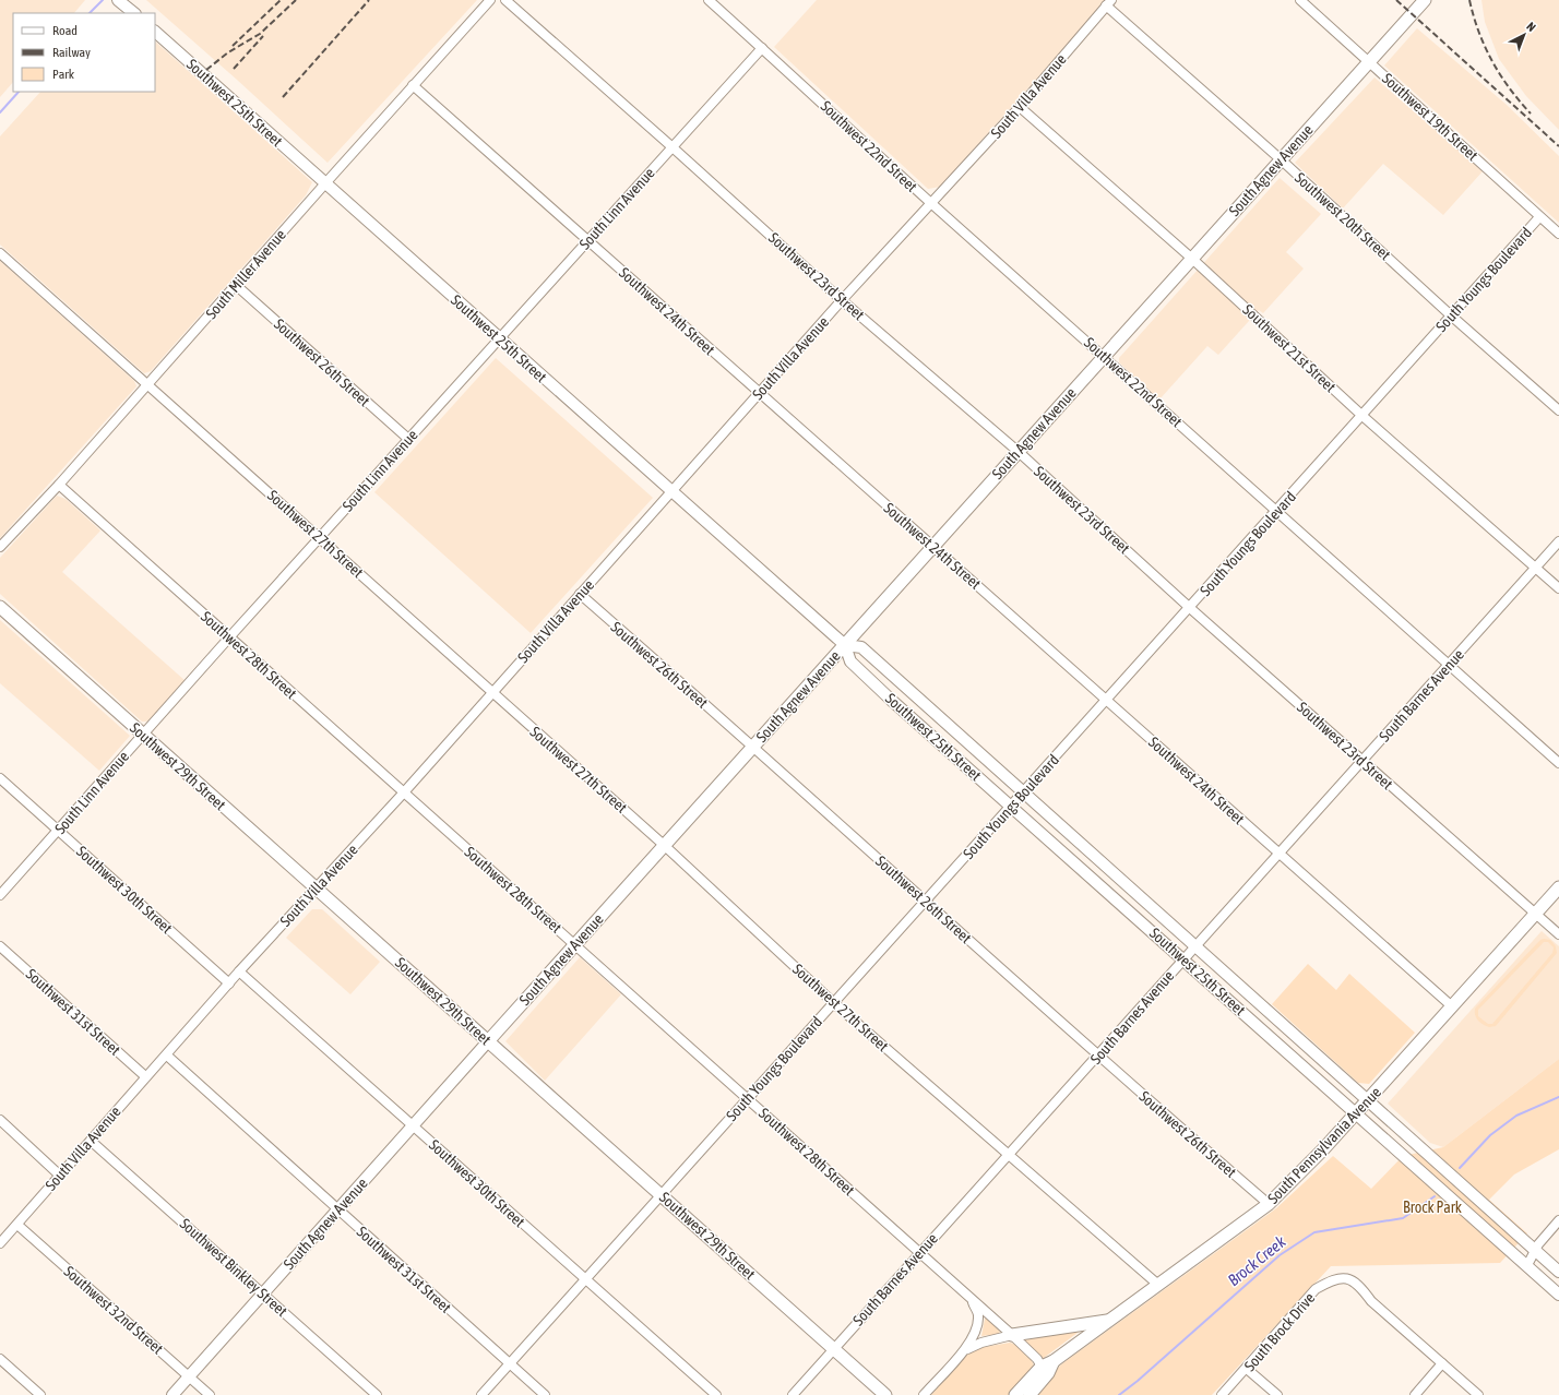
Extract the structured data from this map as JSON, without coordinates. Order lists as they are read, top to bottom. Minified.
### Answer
{"streets":{"main road":["South Agnew Avenue","Southwest 29th Street","South Pennsylvania Avenue"],"street":["South Villa Avenue","Southwest 25th Street","Southwest 19th Street","Southwest 22nd Street","South Linn Avenue","Southwest 20th Street","South Miller Avenue","Southwest 23rd Street","South Youngs Boulevard","Southwest 24th Street","Southwest 21st Street","Southwest 26th Street","Southwest 27th Street","Southwest 28th Street","South Barnes Avenue","Southwest 30th Street","Southwest 31st Street","Southwest Binkley Street","Southwest 32nd Street","South Brock Drive"]},"crossings":[["South Villa Avenue","Southwest 25th Street"],["South Villa Avenue","Southwest 22nd Street"],["South Villa Avenue","Southwest 20th Street"],["South Villa Avenue","Southwest 23rd Street"],["South Villa Avenue","Southwest 24th Street"],["South Villa Avenue","Southwest 21st Street"],["South Villa Avenue","Southwest 26th Street"],["South Villa Avenue","Southwest 27th Street"],["South Villa Avenue","Southwest 28th Street"],["South Villa Avenue","Southwest 29th Street"],["South Villa Avenue","Southwest 30th Street"],["South Villa Avenue","Southwest 31st Street"],["South Villa Avenue","Southwest Binkley Street"],["South Villa Avenue","Southwest 32nd Street"],["Southwest 25th Street","South Agnew Avenue"],["Southwest 25th Street","South Linn Avenue"],["Southwest 25th Street","South Miller Avenue"],["Southwest 25th Street","South Youngs Boulevard"],["Southwest 25th Street","South Barnes Avenue"],["Southwest 25th Street","South Pennsylvania Avenue"],["Southwest 19th Street","South Agnew Avenue"],["Southwest 19th Street","South Youngs Boulevard"],["Southwest 22nd Street","South Agnew Avenue"],["Southwest 22nd Street","South Linn Avenue"],["Southwest 22nd Street","South Youngs Boulevard"],["Southwest 22nd Street","South Barnes Avenue"],["South Agnew Avenue","Southwest 20th Street"],["South Agnew Avenue","Southwest 23rd Street"],["South Agnew Avenue","Southwest 24th Street"],["South Agnew Avenue","Southwest 21st Street"],["South Agnew Avenue","Southwest 26th Street"],["South Agnew Avenue","Southwest 27th Street"],["South Agnew Avenue","Southwest 28th Street"],["South Agnew Avenue","Southwest 29th Street"],["South Agnew Avenue","Southwest 30th Street"],["South Agnew Avenue","Southwest 31st Street"],["South Agnew Avenue","Southwest Binkley Street"],["South Agnew Avenue","Southwest 32nd Street"],["South Linn Avenue","Southwest 23rd Street"],["South Linn Avenue","Southwest 24th Street"],["South Linn Avenue","Southwest 26th Street"],["South Linn Avenue","Southwest 27th Street"],["South Linn Avenue","Southwest 28th Street"],["South Linn Avenue","Southwest 29th Street"],["South Linn Avenue","Southwest 30th Street"],["Southwest 20th Street","South Youngs Boulevard"],["South Miller Avenue","Southwest 24th Street"],["South Miller Avenue","Southwest 26th Street"],["South Miller Avenue","Southwest 27th Street"],["South Miller Avenue","Southwest 28th Street"],["Southwest 23rd Street","South Youngs Boulevard"],["Southwest 23rd Street","South Barnes Avenue"],["Southwest 23rd Street","South Pennsylvania Avenue"],["South Youngs Boulevard","Southwest 24th Street"],["South Youngs Boulevard","Southwest 21st Street"],["South Youngs Boulevard","Southwest 26th Street"],["South Youngs Boulevard","Southwest 27th Street"],["South Youngs Boulevard","Southwest 28th Street"],["South Youngs Boulevard","Southwest 29th Street"],["South Youngs Boulevard","Southwest 30th Street"],["South Youngs Boulevard","Southwest 31st Street"],["Southwest 24th Street","South Barnes Avenue"],["Southwest 24th Street","South Pennsylvania Avenue"],["Southwest 21st Street","South Barnes Avenue"],["Southwest 26th Street","South Barnes Avenue"],["Southwest 26th Street","South Pennsylvania Avenue"],["Southwest 27th Street","South Barnes Avenue"],["Southwest 27th Street","South Pennsylvania Avenue"],["Southwest 28th Street","South Barnes Avenue"],["Southwest 28th Street","South Pennsylvania Avenue"],["South Barnes Avenue","Southwest 29th Street"]],"water":["Brock Creek"],"parks":["Brock Park"],"legend":["Road","Railway","Park"],"north":"top right"}
